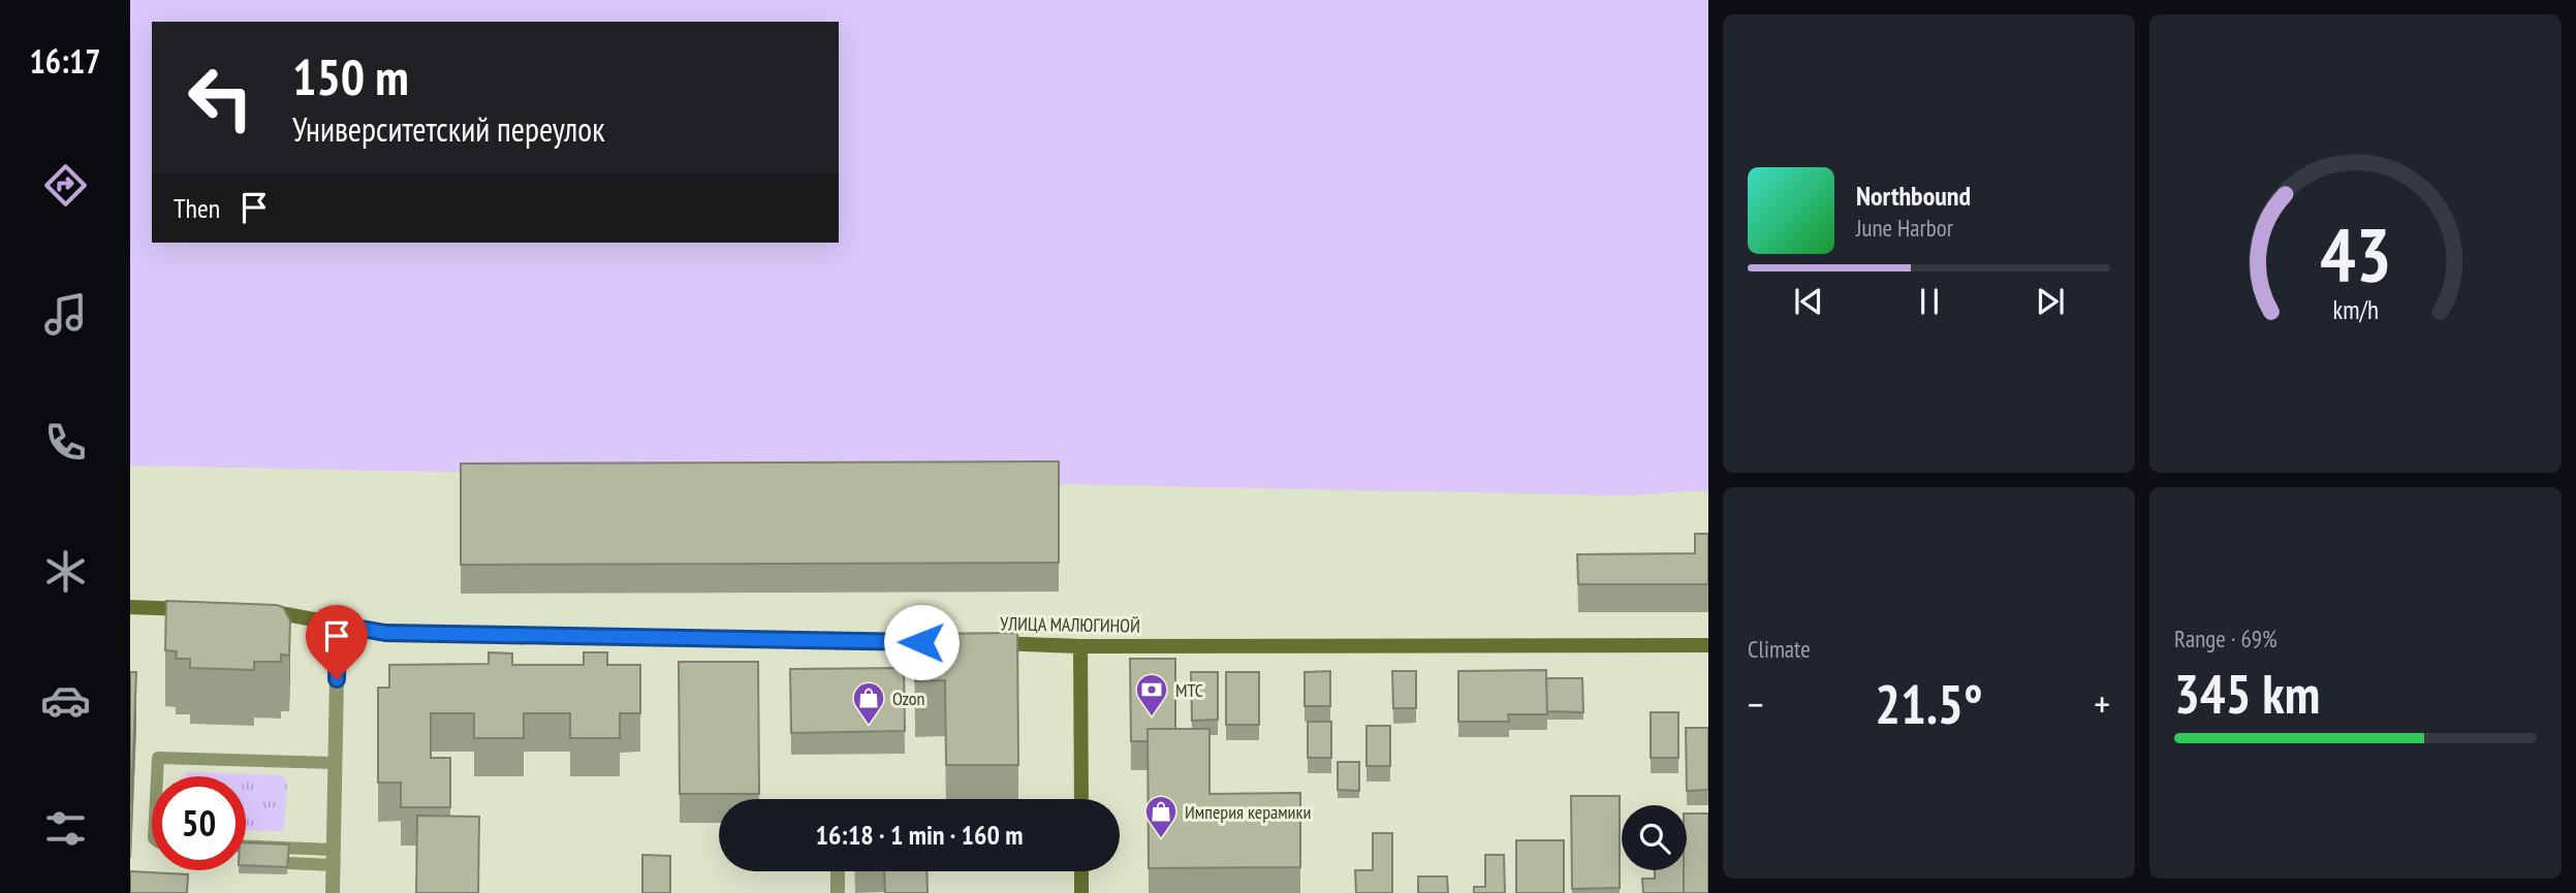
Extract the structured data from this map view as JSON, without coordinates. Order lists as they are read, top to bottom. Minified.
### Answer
{"streets":{"main road":["УЛИЦА МАЛЮГИНОЙ"]},"places":{"bank":["МТС"],"shop":["Ozon","Империя керамики"]},"page":{"tabs":"16:17","turn":["150 m","Университетский переулок"],"song":["Northbound","June Harbor"],"then":"Then","tile":["Climate",["Range · 69%","345 km"]],"heat":["−","21.5°","+"],"limit":"50","trip":"16:18 · 1 min · 160 m","gauge":["43","km/h"]}}
